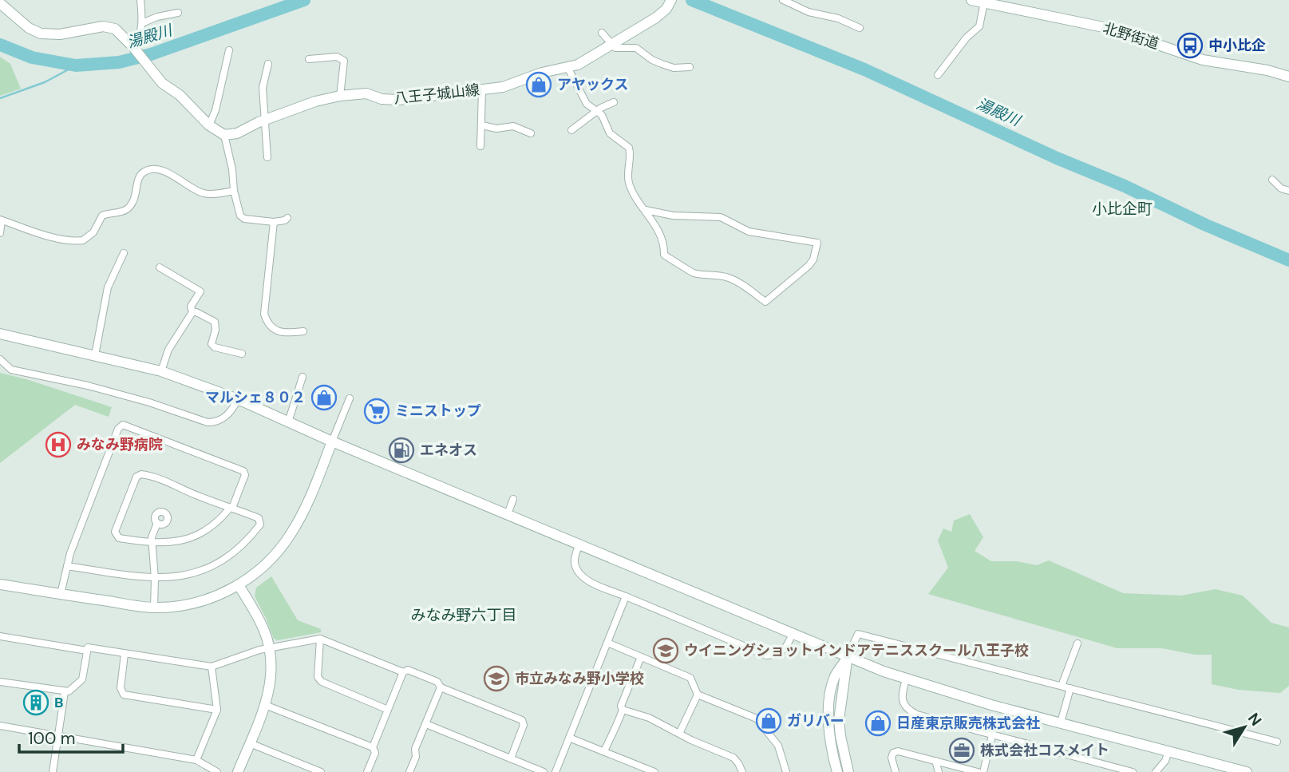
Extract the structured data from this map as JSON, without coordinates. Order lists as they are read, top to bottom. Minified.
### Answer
{"streets":{"street":["北野街道","八王子城山線"]},"districts":["小比企町","みなみ野六丁目"],"water":["湯殿川"],"places":{"bus stop":["中小比企"],"shop":["アヤックス","マルシェ８０２","ガリバー","日産東京販売株式会社"],"supermarket":["ミニストップ"],"hospital":["みなみ野病院"],"fuel station":["エネオス"],"school or university":["ウイニングショットインドアテニススクール八王子校","市立みなみ野小学校"],"building":["B"],"office":["株式会社コスメイト"]},"scale_bar":"100 m","north":"top right"}
